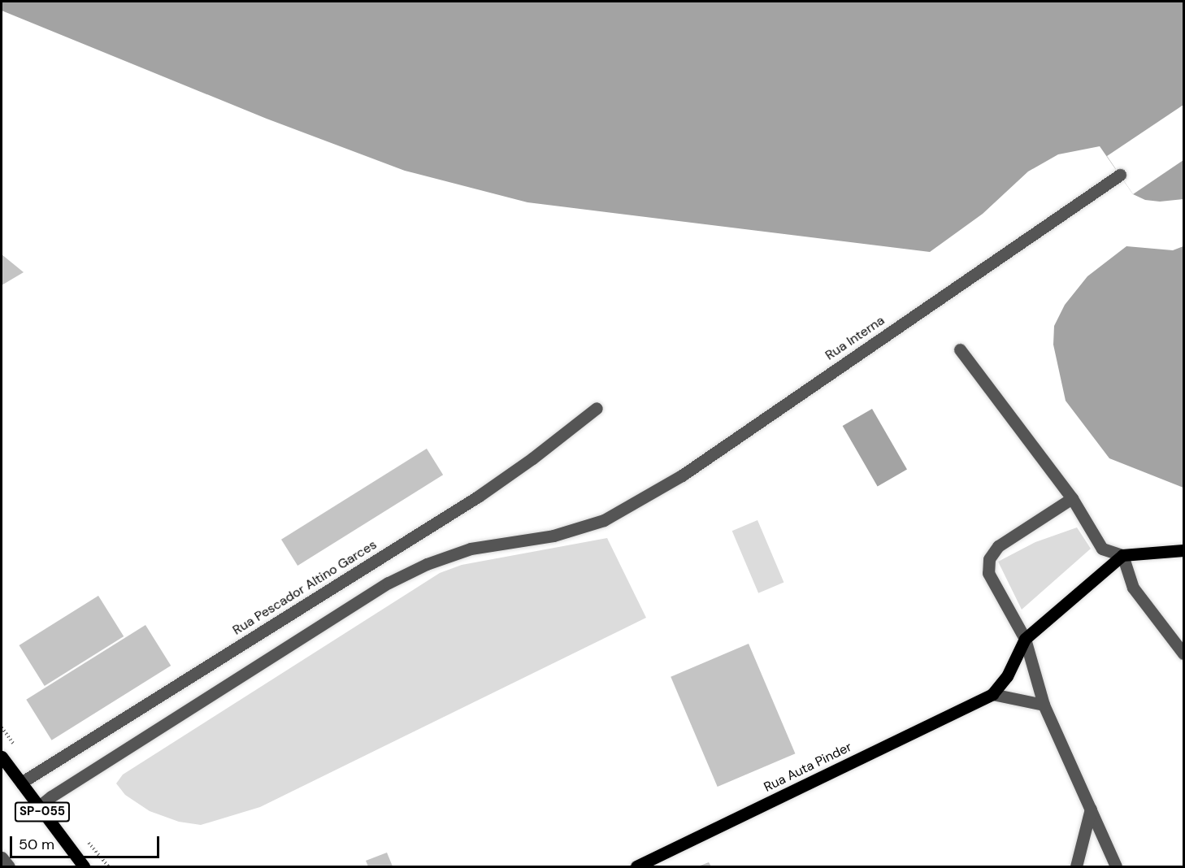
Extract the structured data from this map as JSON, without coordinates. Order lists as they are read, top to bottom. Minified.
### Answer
{"streets":{"main road":["Rua Auta Pinder","SP-055"],"street":["Rua Interna","Rua Pescador Altino Garces"]},"crossings":[["Rua Interna","SP-055"],["Rua Pescador Altino Garces","SP-055"]],"scale_bar":"50 m"}
